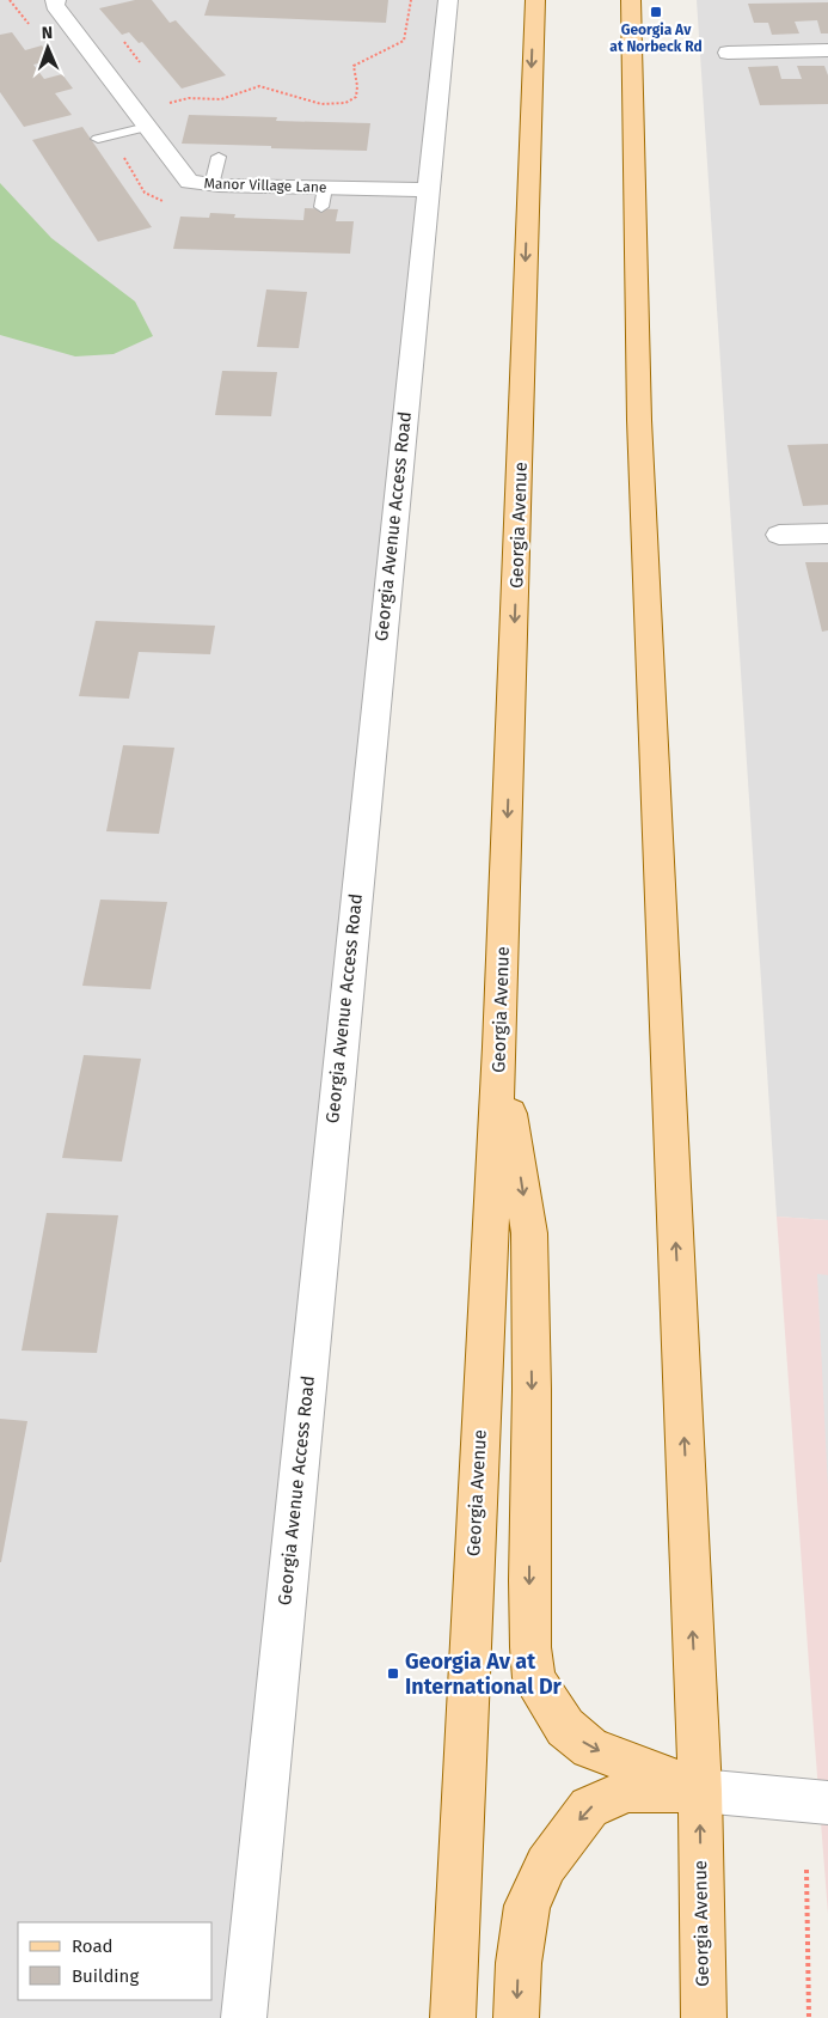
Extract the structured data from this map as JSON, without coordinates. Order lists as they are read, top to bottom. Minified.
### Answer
{"streets":{"main road":["Georgia Avenue"],"street":["Manor Village Lane","Georgia Avenue Access Road"]},"crossings":[["Manor Village Lane","Georgia Avenue Access Road"]],"places":{"transit":["Georgia Av at Norbeck Rd","Georgia Av at International Dr"]},"legend":["Road","Building"],"north":"top"}
